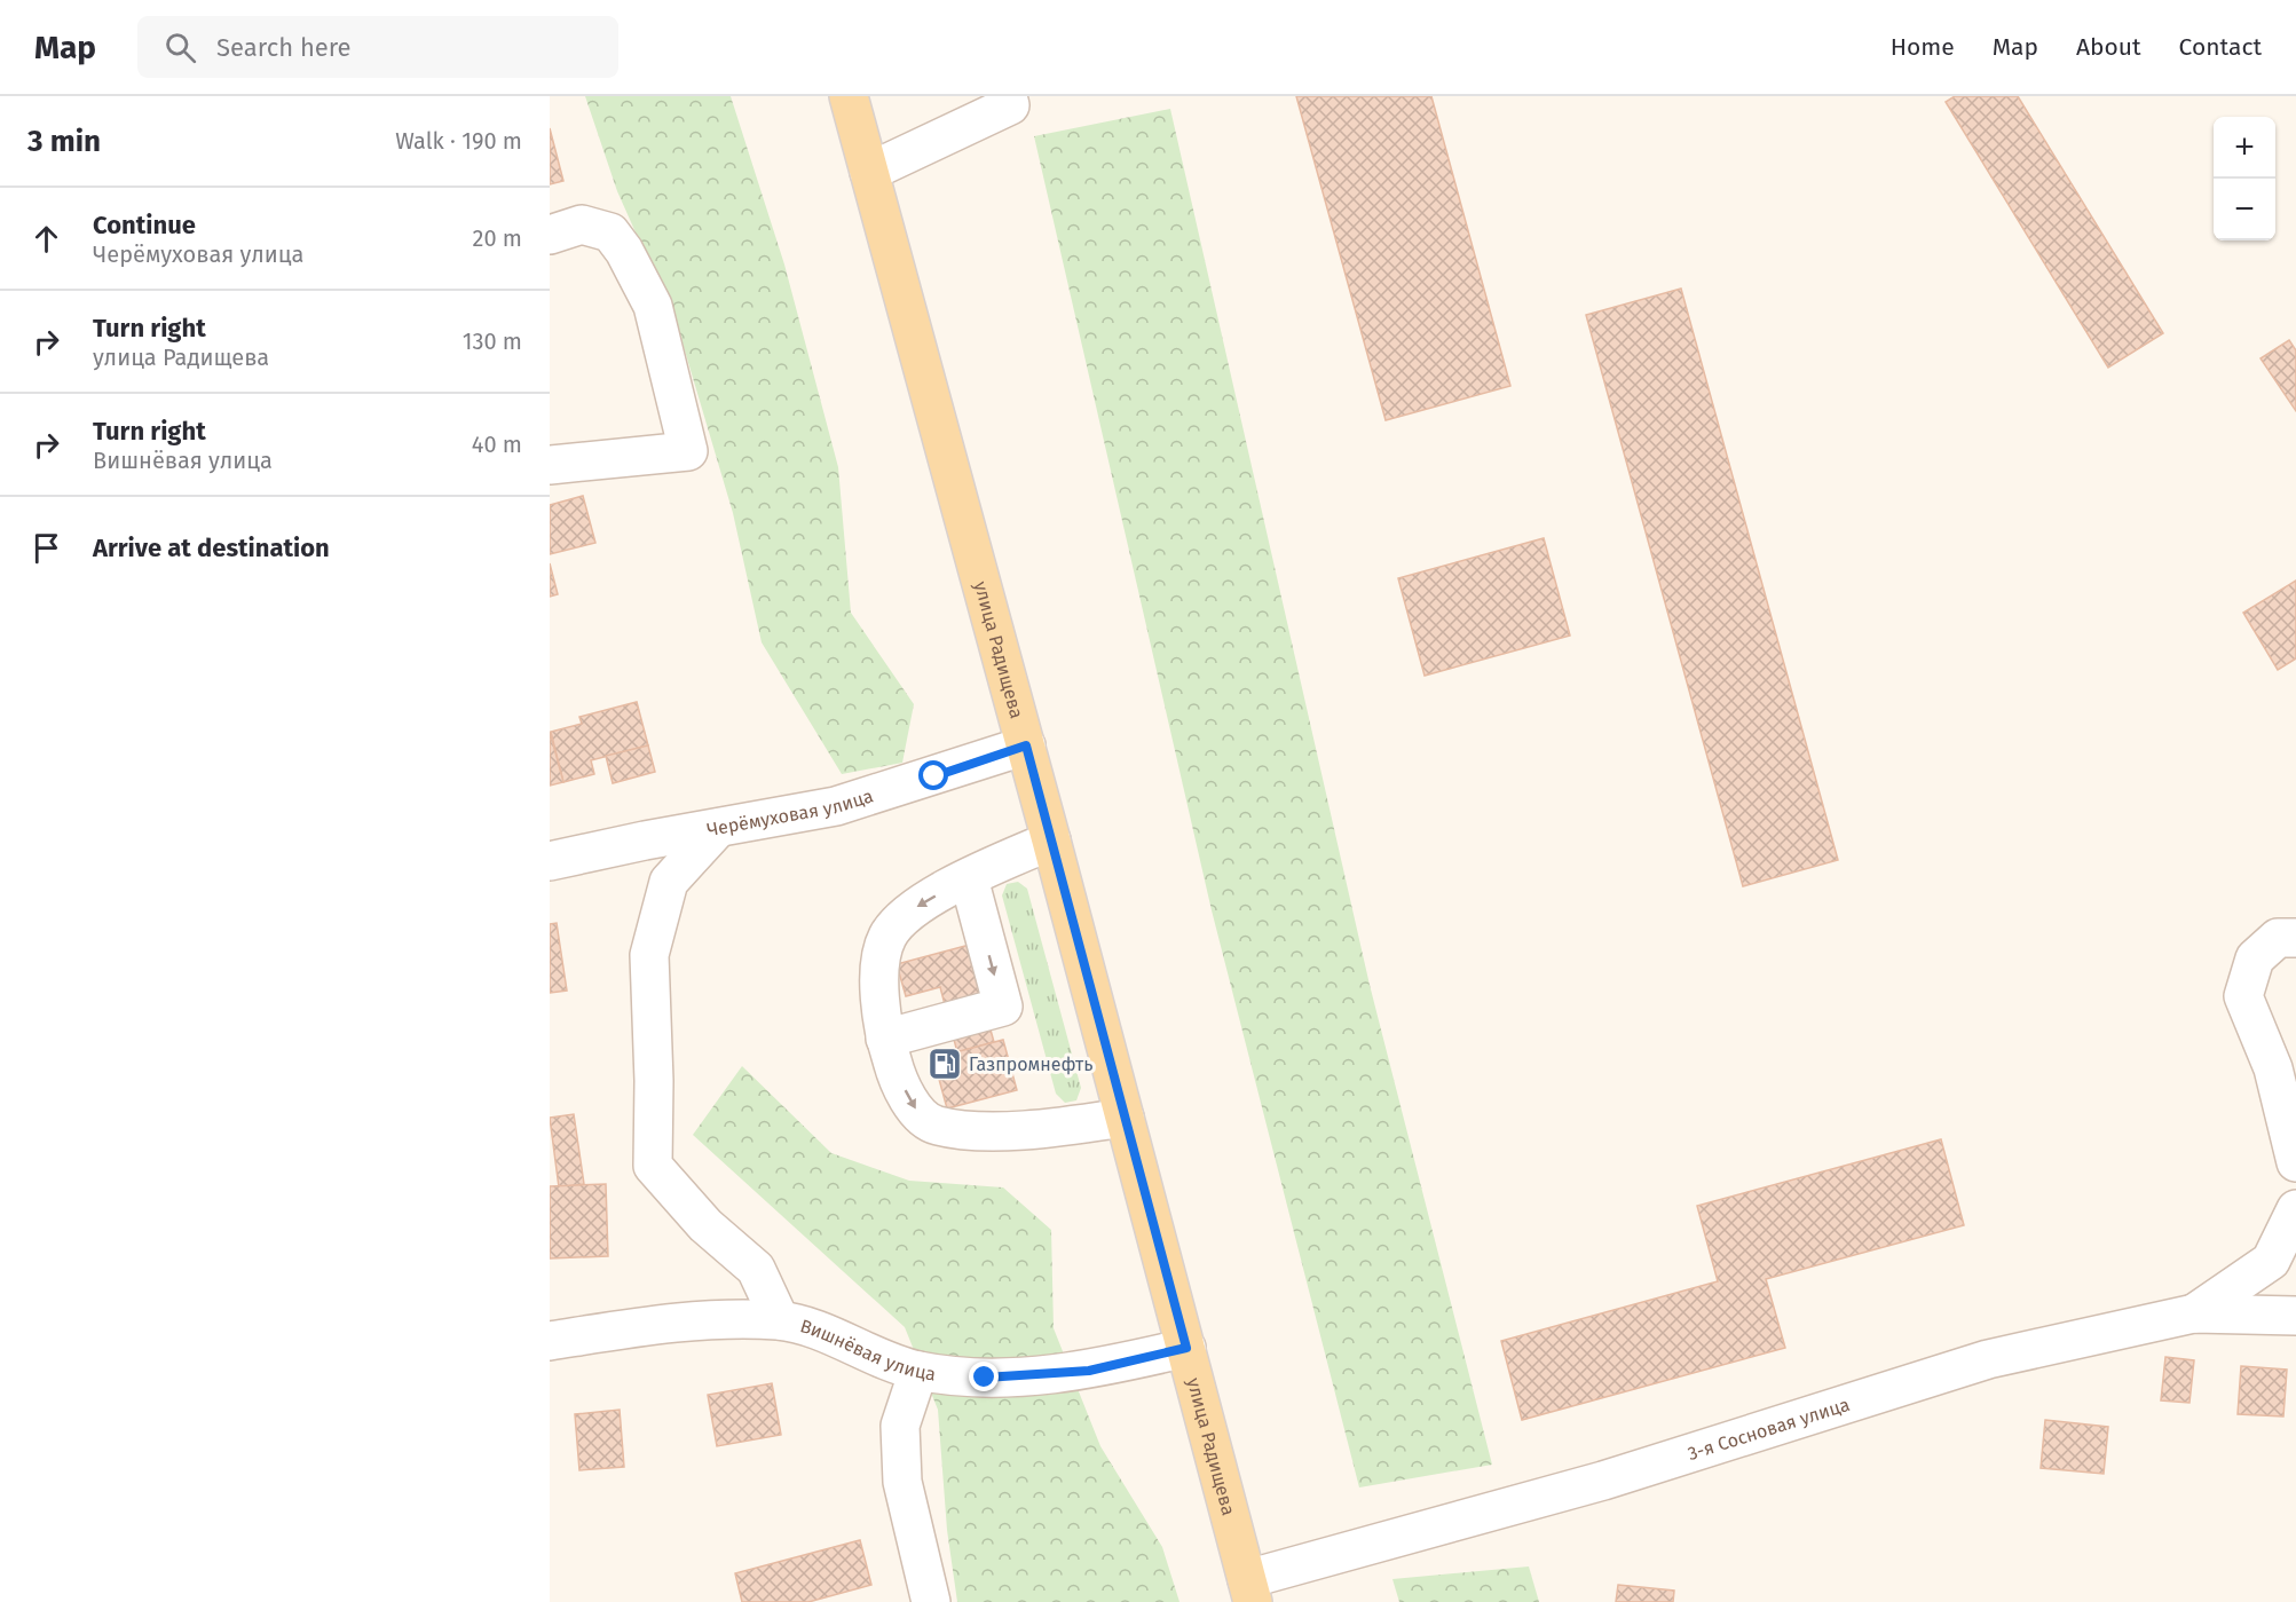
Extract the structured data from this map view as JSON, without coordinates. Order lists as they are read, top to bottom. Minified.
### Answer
{"streets":{"main road":["улица Радищева"],"street":["Черёмуховая улица","Вишнёвая улица","3-я Сосновая улица"]},"crossings":[["улица Радищева","Черёмуховая улица"],["улица Радищева","Вишнёвая улица"],["улица Радищева","3-я Сосновая улица"]],"places":{"fuel station":["Газпромнефть"]},"page":{"header":"Map","search":"Search here","nav":["Home","Map","About","Contact"],"heading":["3 min","Walk · 190 m"],"map_buttons":["+","−"],"list":[["Continue","Черёмуховая улица","20 m"],["Turn right","улица Радищева","130 m"],["Turn right","Вишнёвая улица","40 m"],"Arrive at destination"]}}
